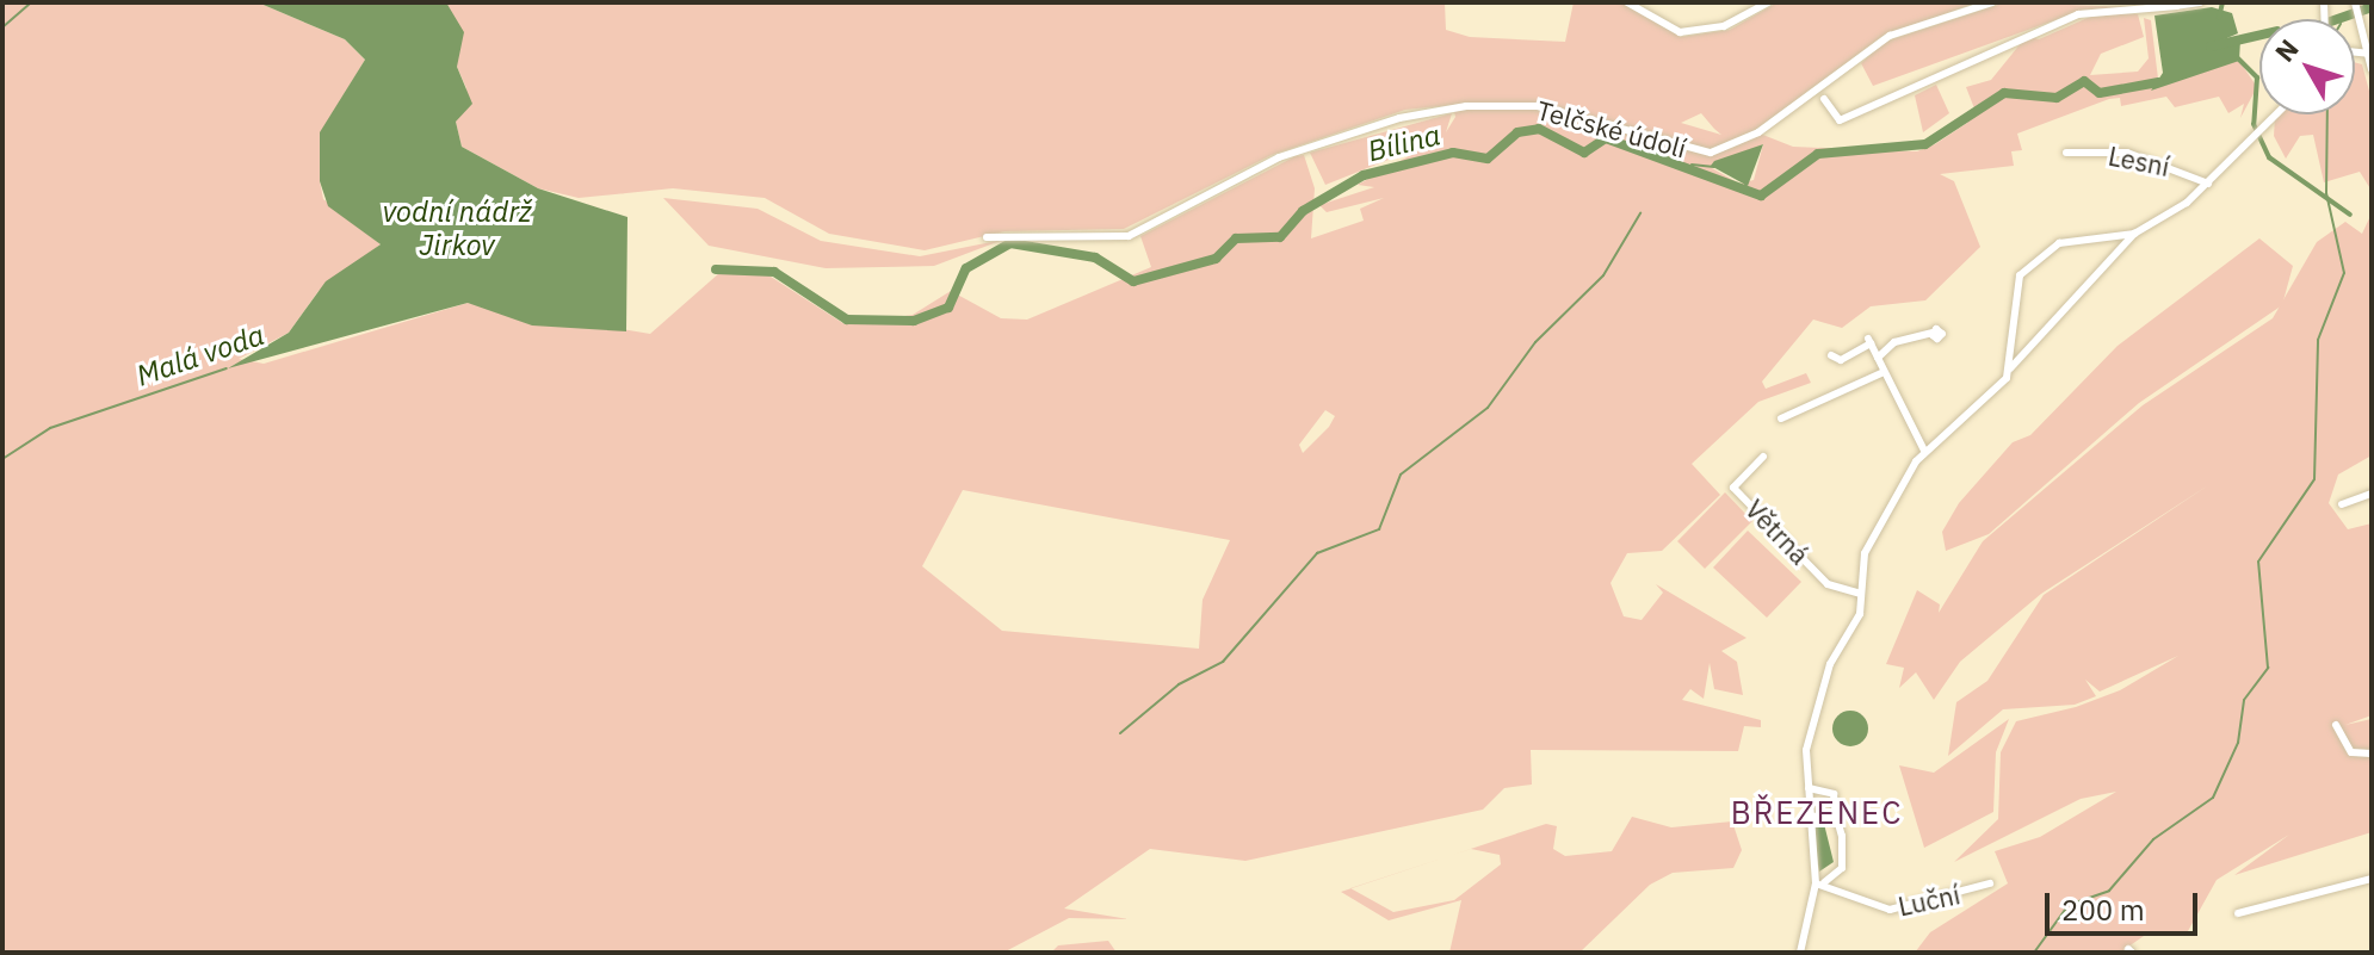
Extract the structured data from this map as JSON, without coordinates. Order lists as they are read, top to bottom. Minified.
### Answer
{"streets":{"street":["Telčské údolí","Lesní","Větrná","Luční"]},"districts":["BŘEZENEC"],"water":["Bílina","vodní nádrž Jirkov","Malá voda"],"scale_bar":"200 m","north":"top left"}
